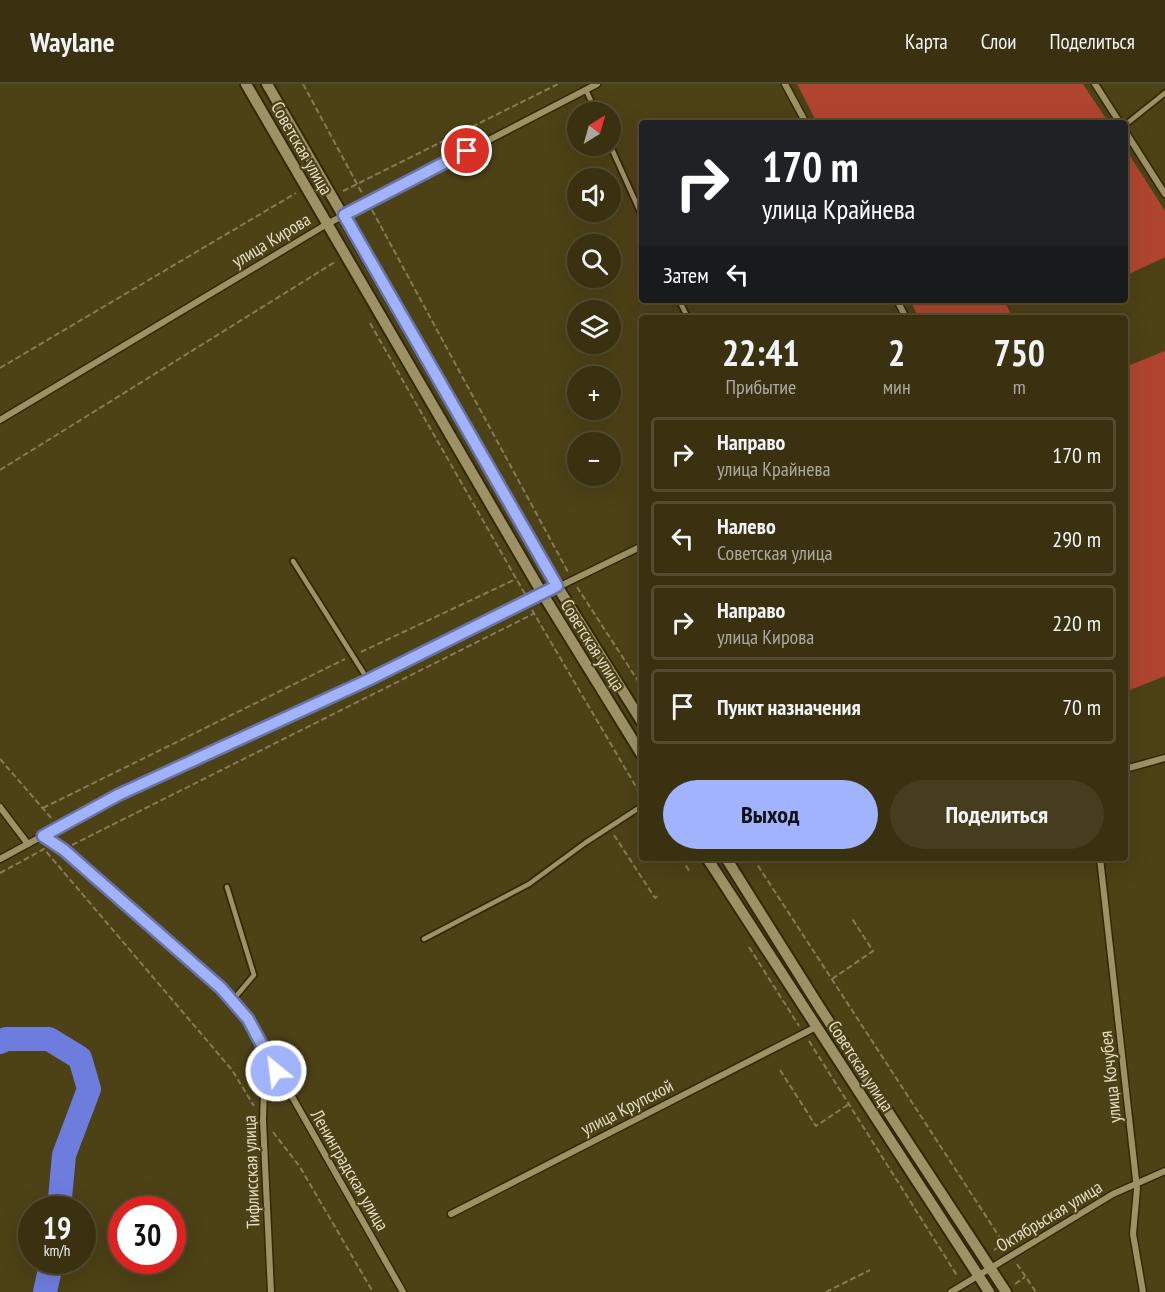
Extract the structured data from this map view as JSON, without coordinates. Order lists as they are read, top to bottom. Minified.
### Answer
{"streets":{"street":["Советская улица","улица Кирова","улица Кочубея","улица Крупской","Ленинградская улица","Тифлисская улица","Октябрьская улица"]},"crossings":[["Советская улица","улица Кирова"],["Советская улица","улица Крупской"],["Советская улица","Октябрьская улица"],["улица Кочубея","Октябрьская улица"],["Ленинградская улица","Тифлисская улица"]],"north":"top right","page":{"header":"Waylane","nav":["Карта","Слои","Поделиться"],"map_buttons":["+","−"],"turn":["170 m","улица Крайнева"],"then":"Затем","eta":["22:41","Прибытие","2","мин","750","m"],"list":[{"name":"Направо","note":"улица Крайнева","value":"170 m"},{"name":"Налево","note":"Советская улица","value":"290 m"},{"name":"Направо","note":"улица Кирова","value":"220 m"},{"name":"Пункт назначения","value":"70 m"}],"buttons":["Выход","Поделиться"],"speed":"19 km/h","limit":"30"}}
